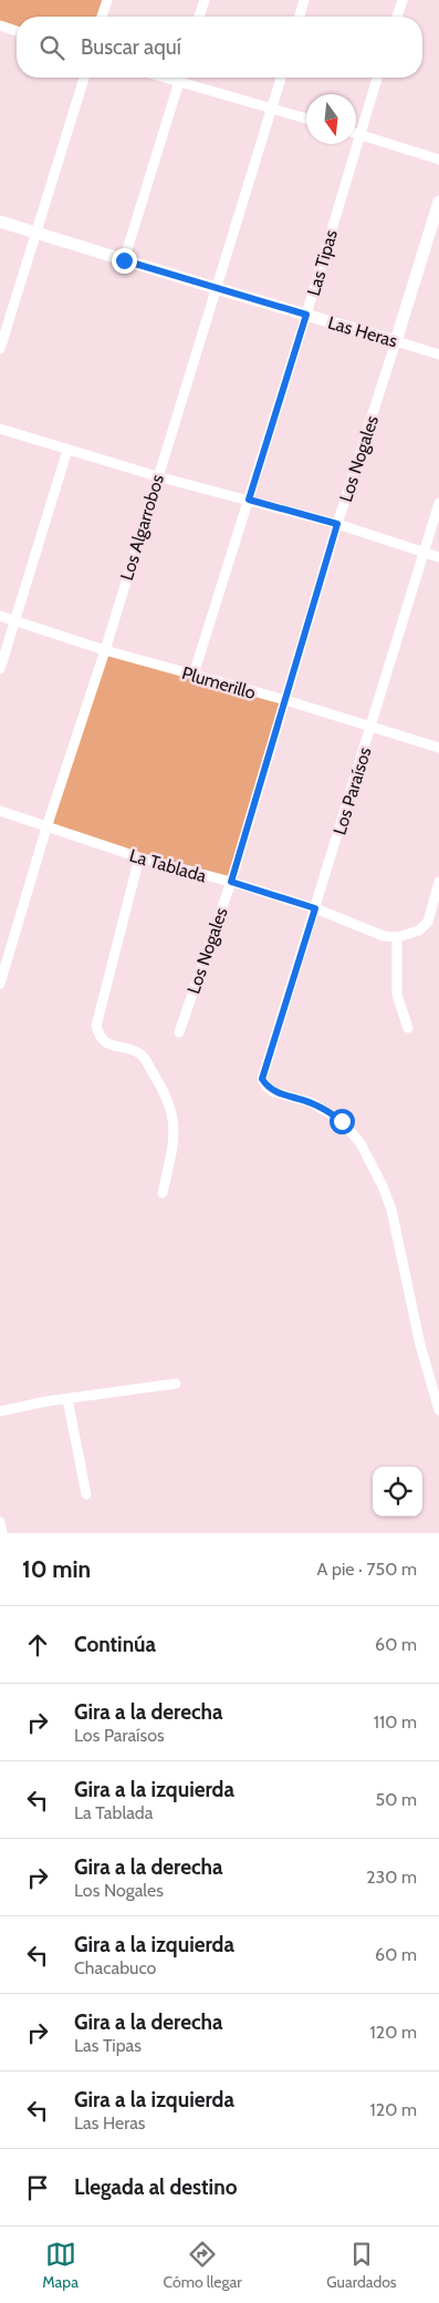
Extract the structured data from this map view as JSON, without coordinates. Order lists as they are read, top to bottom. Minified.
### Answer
{"streets":{"street":["Las Tipas","Las Heras","Los Nogales","Los Algarrobos","Plumerillo","Los Paraísos","La Tablada"]},"crossings":[["Las Tipas","Las Heras"],["Las Tipas","Plumerillo"],["Las Heras","Los Nogales"],["Las Heras","Los Algarrobos"],["Los Nogales","Plumerillo"],["Los Nogales","La Tablada"],["Los Algarrobos","Plumerillo"],["Los Algarrobos","La Tablada"],["Plumerillo","Los Paraísos"],["Los Paraísos","La Tablada"]],"north":"bottom","page":{"search":"Buscar aquí","heading":["10 min","A pie · 750 m"],"list":[["Continúa","60 m"],["Gira a la derecha","Los Paraísos","110 m"],["Gira a la izquierda","La Tablada","50 m"],["Gira a la derecha","Los Nogales","230 m"],["Gira a la izquierda","Chacabuco","60 m"],["Gira a la derecha","Las Tipas","120 m"],["Gira a la izquierda","Las Heras","120 m"],"Llegada al destino"],"nav":["Mapa","Cómo llegar","Guardados"]}}
